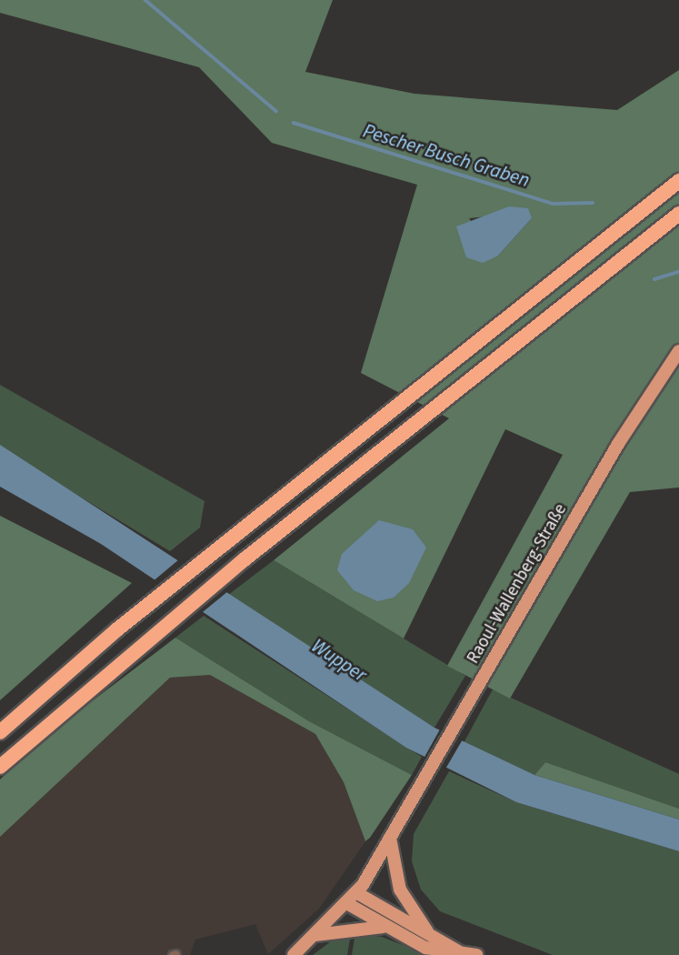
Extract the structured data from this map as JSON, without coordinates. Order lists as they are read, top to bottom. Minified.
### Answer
{"streets":{"main road":["Raoul-Wallenberg-Straße"]},"water":["Pescher Busch Graben","Wupper"]}
